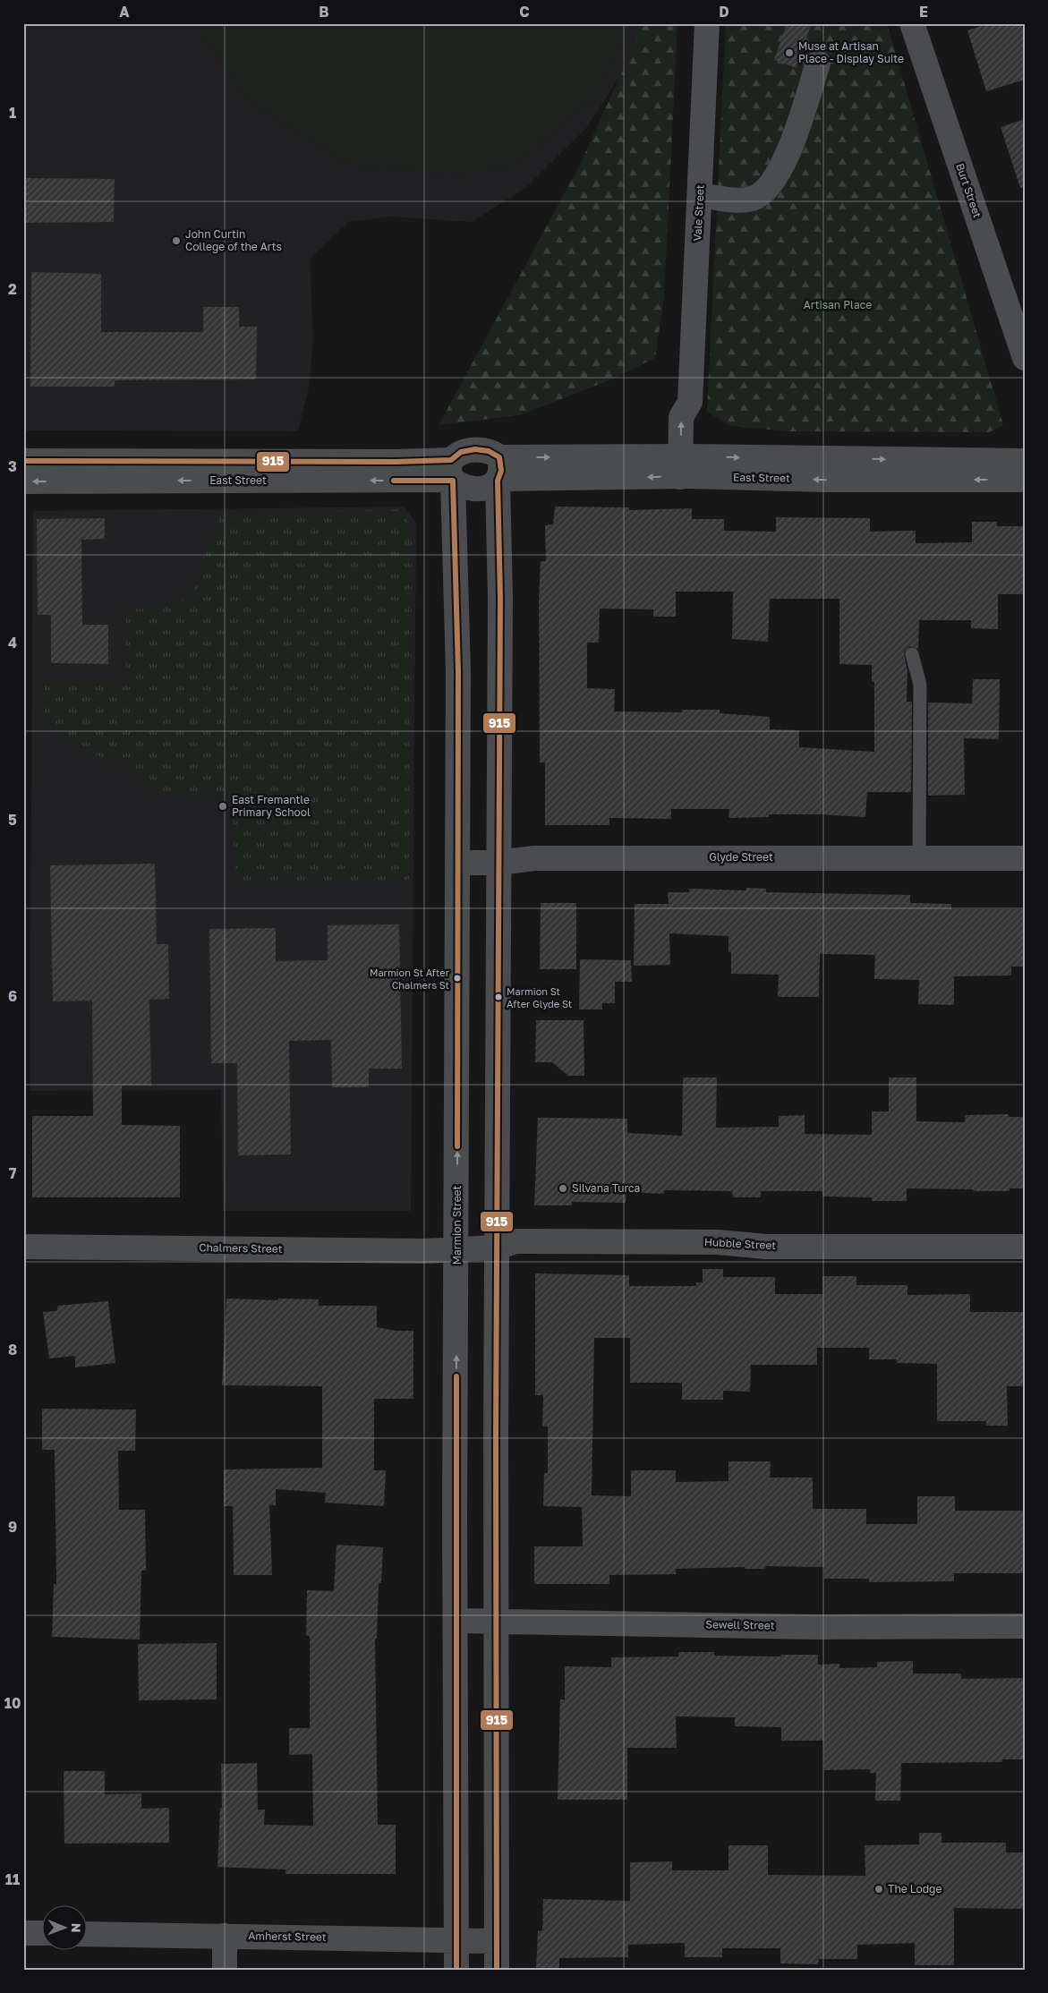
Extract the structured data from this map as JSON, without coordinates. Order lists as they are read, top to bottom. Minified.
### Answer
{"streets":{"street":["Burt Street","Vale Street","East Street","Glyde Street","Marmion Street","Hubble Street","Chalmers Street","Sewell Street","Amherst Street"]},"crossings":[["Vale Street","East Street"],["East Street","Marmion Street"],["Glyde Street","Marmion Street"],["Marmion Street","Hubble Street"],["Marmion Street","Chalmers Street"],["Marmion Street","Sewell Street"],["Marmion Street","Amherst Street"],["Hubble Street","Chalmers Street"]],"parks":["Artisan Place"],"places":["Muse at Artisan Place - Display Suite","John Curtin College of the Arts","East Fremantle Primary School","Marmion St After Chalmers St","Marmion St After Glyde St","Silvana Turca","The Lodge"],"lines":["transit line 915"],"north":"right","grid":{"columns":["A","B","C","D","E"],"rows":["1","2","3","4","5","6","7","8","9","10","11"]}}
